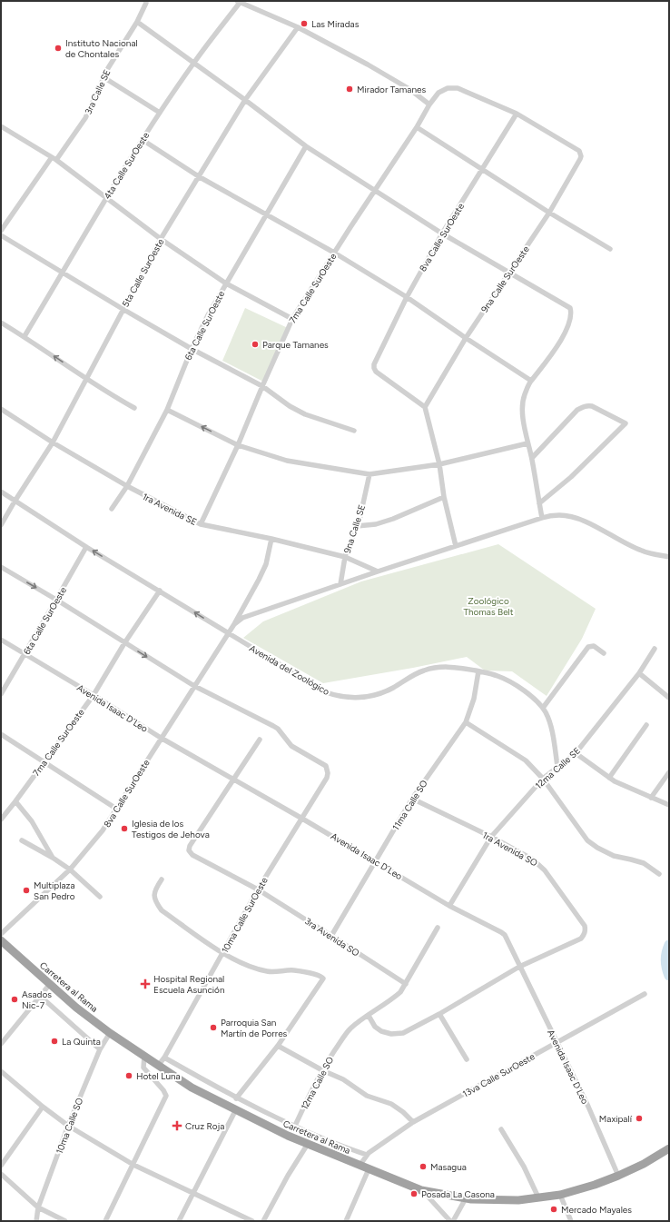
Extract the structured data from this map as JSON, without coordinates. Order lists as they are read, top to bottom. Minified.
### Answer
{"streets":{"highway":["Carretera al Rama"],"street":["3ra Calle SE","4ta Calle SurOeste","8va Calle SurOeste","5ta Calle SurOeste","9na Calle SurOeste","7ma Calle SurOeste","6ta Calle SurOeste","1ra Avenida SE","9na Calle SE","Avenida del Zoológico","Avenida Isaac D´Leo","12ma Calle SE","11ma Calle SO","1ra Avenida SO","10ma Calle SurOeste","3ra Avenida SO","13va Calle SurOeste","12ma Calle SO","10ma Calle SO"]},"crossings":[["8va Calle SurOeste","9na Calle SurOeste"],["8va Calle SurOeste","7ma Calle SurOeste"],["8va Calle SurOeste","1ra Avenida SE"],["8va Calle SurOeste","Avenida del Zoológico"],["8va Calle SurOeste","Avenida Isaac D´Leo"],["8va Calle SurOeste","10ma Calle SurOeste"],["5ta Calle SurOeste","1ra Avenida SE"],["5ta Calle SurOeste","Avenida del Zoológico"],["9na Calle SurOeste","7ma Calle SurOeste"],["7ma Calle SurOeste","1ra Avenida SE"],["7ma Calle SurOeste","Avenida del Zoológico"],["7ma Calle SurOeste","Avenida Isaac D´Leo"],["6ta Calle SurOeste","1ra Avenida SE"],["6ta Calle SurOeste","Avenida del Zoológico"],["6ta Calle SurOeste","Avenida Isaac D´Leo"],["1ra Avenida SE","9na Calle SE"],["Avenida del Zoológico","12ma Calle SE"],["Avenida del Zoológico","11ma Calle SO"],["Avenida Isaac D´Leo","12ma Calle SE"],["Avenida Isaac D´Leo","11ma Calle SO"],["Avenida Isaac D´Leo","1ra Avenida SO"],["Avenida Isaac D´Leo","10ma Calle SurOeste"],["Avenida Isaac D´Leo","3ra Avenida SO"],["Avenida Isaac D´Leo","Carretera al Rama"],["Avenida Isaac D´Leo","13va Calle SurOeste"],["12ma Calle SE","1ra Avenida SO"],["11ma Calle SO","1ra Avenida SO"],["11ma Calle SO","3ra Avenida SO"],["10ma Calle SurOeste","3ra Avenida SO"],["10ma Calle SurOeste","Carretera al Rama"],["3ra Avenida SO","12ma Calle SO"],["Carretera al Rama","13va Calle SurOeste"],["Carretera al Rama","10ma Calle SO"]],"parks":["Zoológico Thomas Belt"],"places":{"other":["Las Miradas","Instituto Nacional de Chontales","Mirador Tamanes","Parque Tamanes","Iglesia de los Testigos de Jehova","Multiplaza San Pedro","Asados Nic-7","Parroquia San Martín de Porres","La Quinta","Hotel Luna","Maxipalí","Masagua","Posada La Casona","Mercado Mayales"],"health":["Hospital Regional Escuela Asunción","Cruz Roja"]}}
